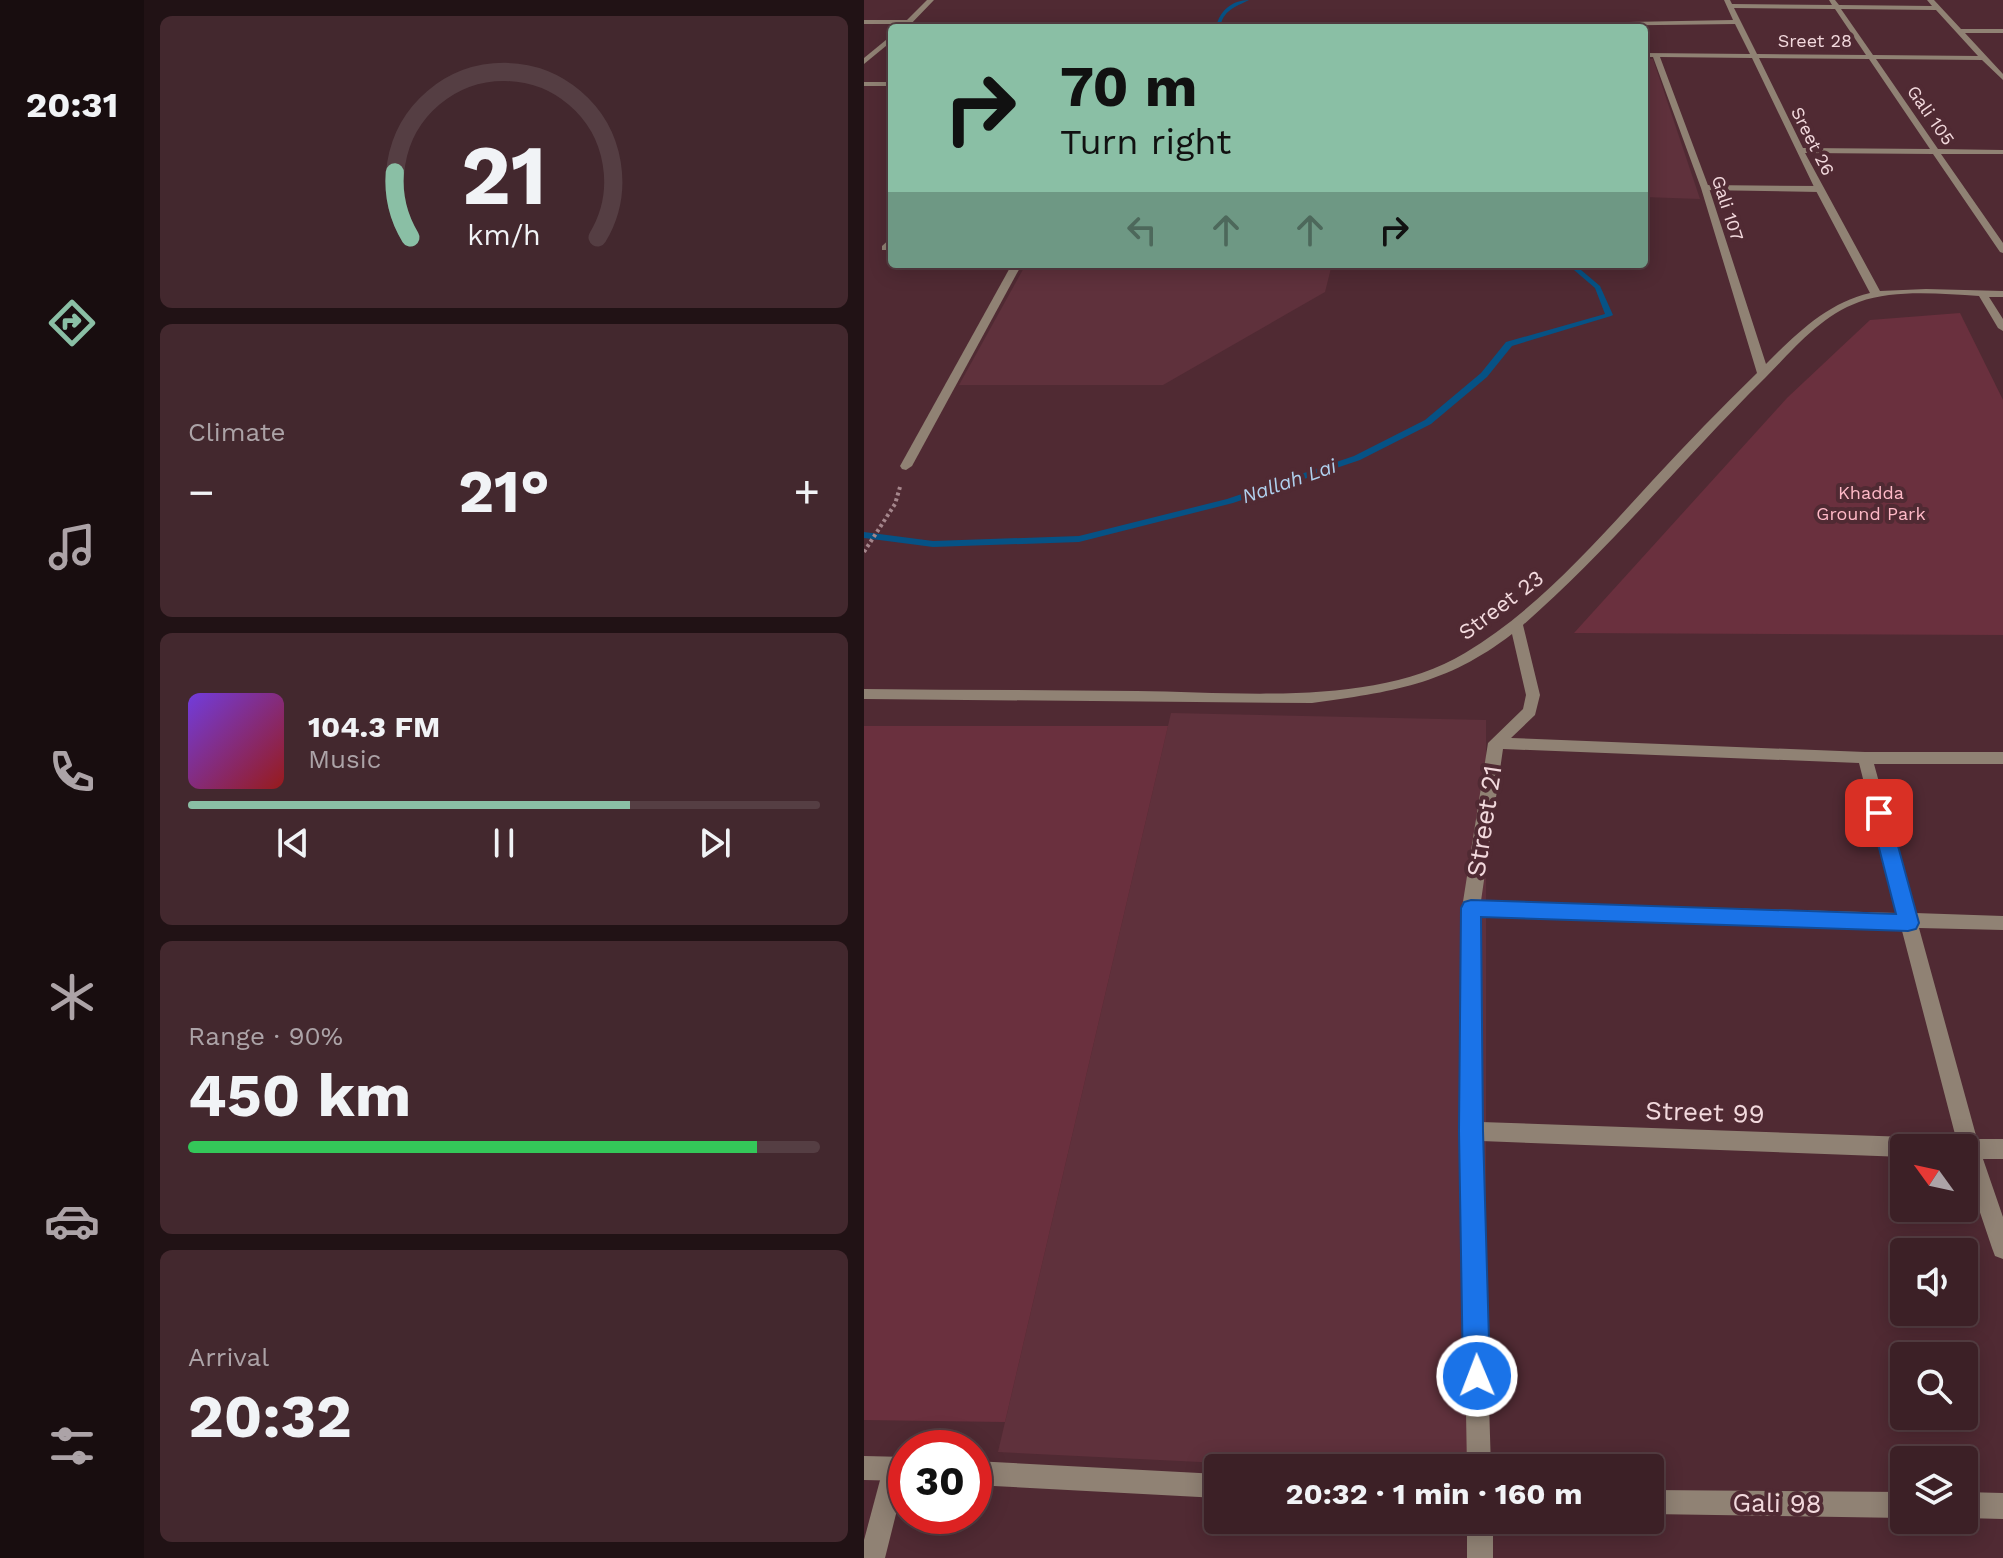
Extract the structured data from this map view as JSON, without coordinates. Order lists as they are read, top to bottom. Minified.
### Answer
{"streets":{"street":["Sreet 28","Gali 105","Sreet 26","Gali 107","Street 23","Street 21","Street 99","Gali 98"]},"crossings":[["Sreet 28","Gali 105"],["Sreet 28","Sreet 26"],["Sreet 28","Gali 107"],["Sreet 26","Street 23"],["Gali 107","Street 23"],["Street 23","Street 21"],["Street 21","Street 99"]],"water":["Nallah Lai"],"parks":["Khadda Ground Park"],"north":"top left","page":{"tabs":"20:31","turn":["70 m","Turn right"],"tile":["Climate",["Range · 90%","450 km"],["Arrival","20:32"]],"heat":["−","21°","+"],"song":["104.3 FM","Music"],"limit":"30","trip":"20:32 · 1 min · 160 m","gauge":["21","km/h"]}}
